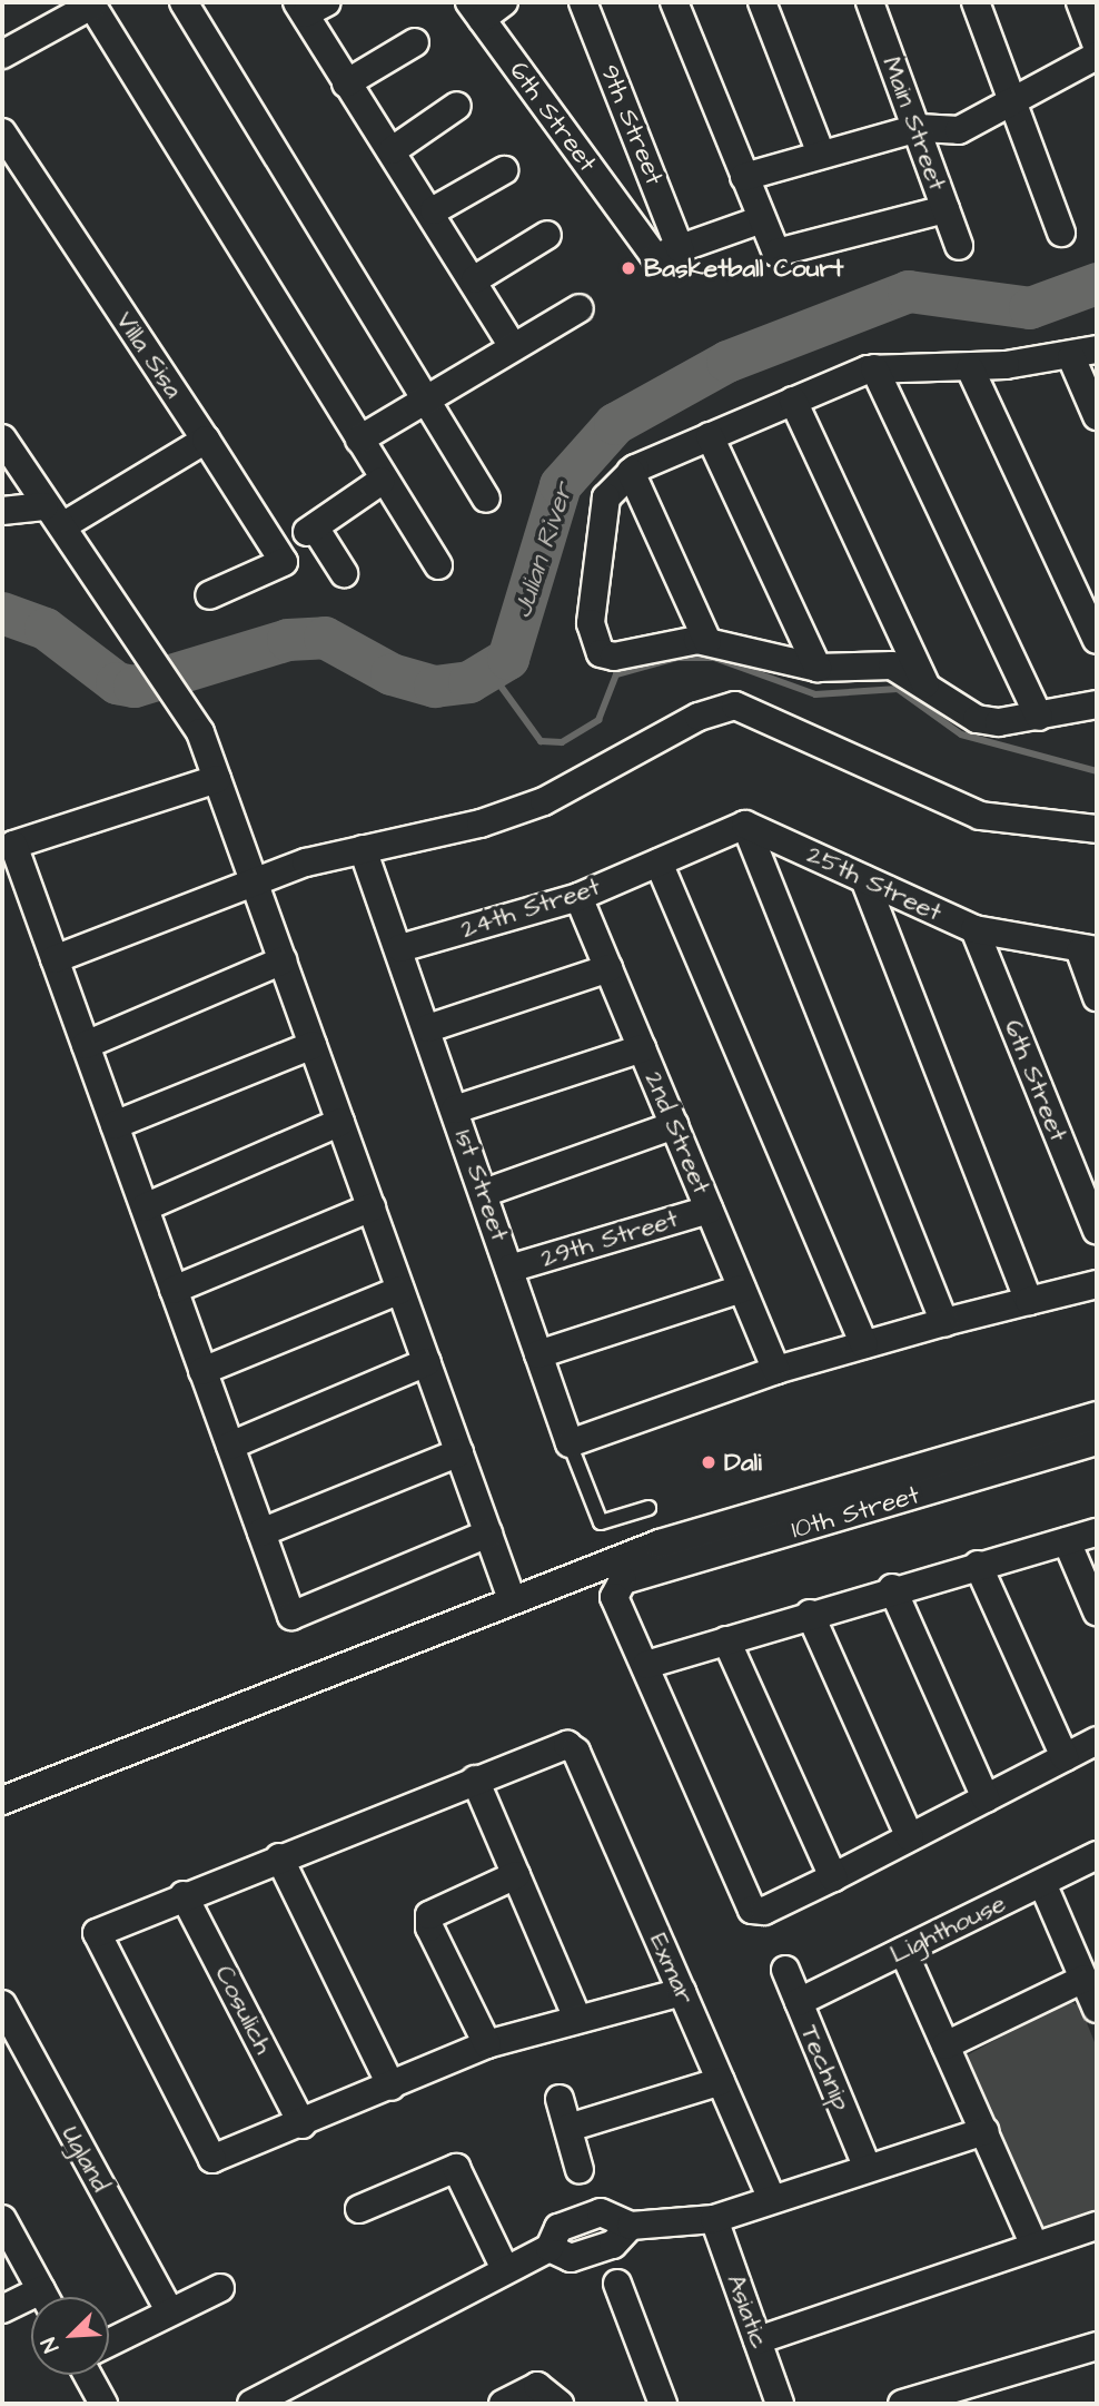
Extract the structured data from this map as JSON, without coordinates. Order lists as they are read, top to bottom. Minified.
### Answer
{"streets":{"street":["6th Street","Main Street","9th Street","Villa Sisa","25th Street","24th Street","2nd Street","1st Street","29th Street","10th Street","Lighthouse","Exmar","Cosulich","Technip","Ugland","Asiatic"]},"crossings":[["6th Street","9th Street"],["6th Street","25th Street"],["24th Street","2nd Street"],["24th Street","1st Street"],["2nd Street","29th Street"],["1st Street","29th Street"],["Lighthouse","Technip"]],"water":["Julian River"],"places":["Basketball Court","Dali"],"north":"bottom left"}
